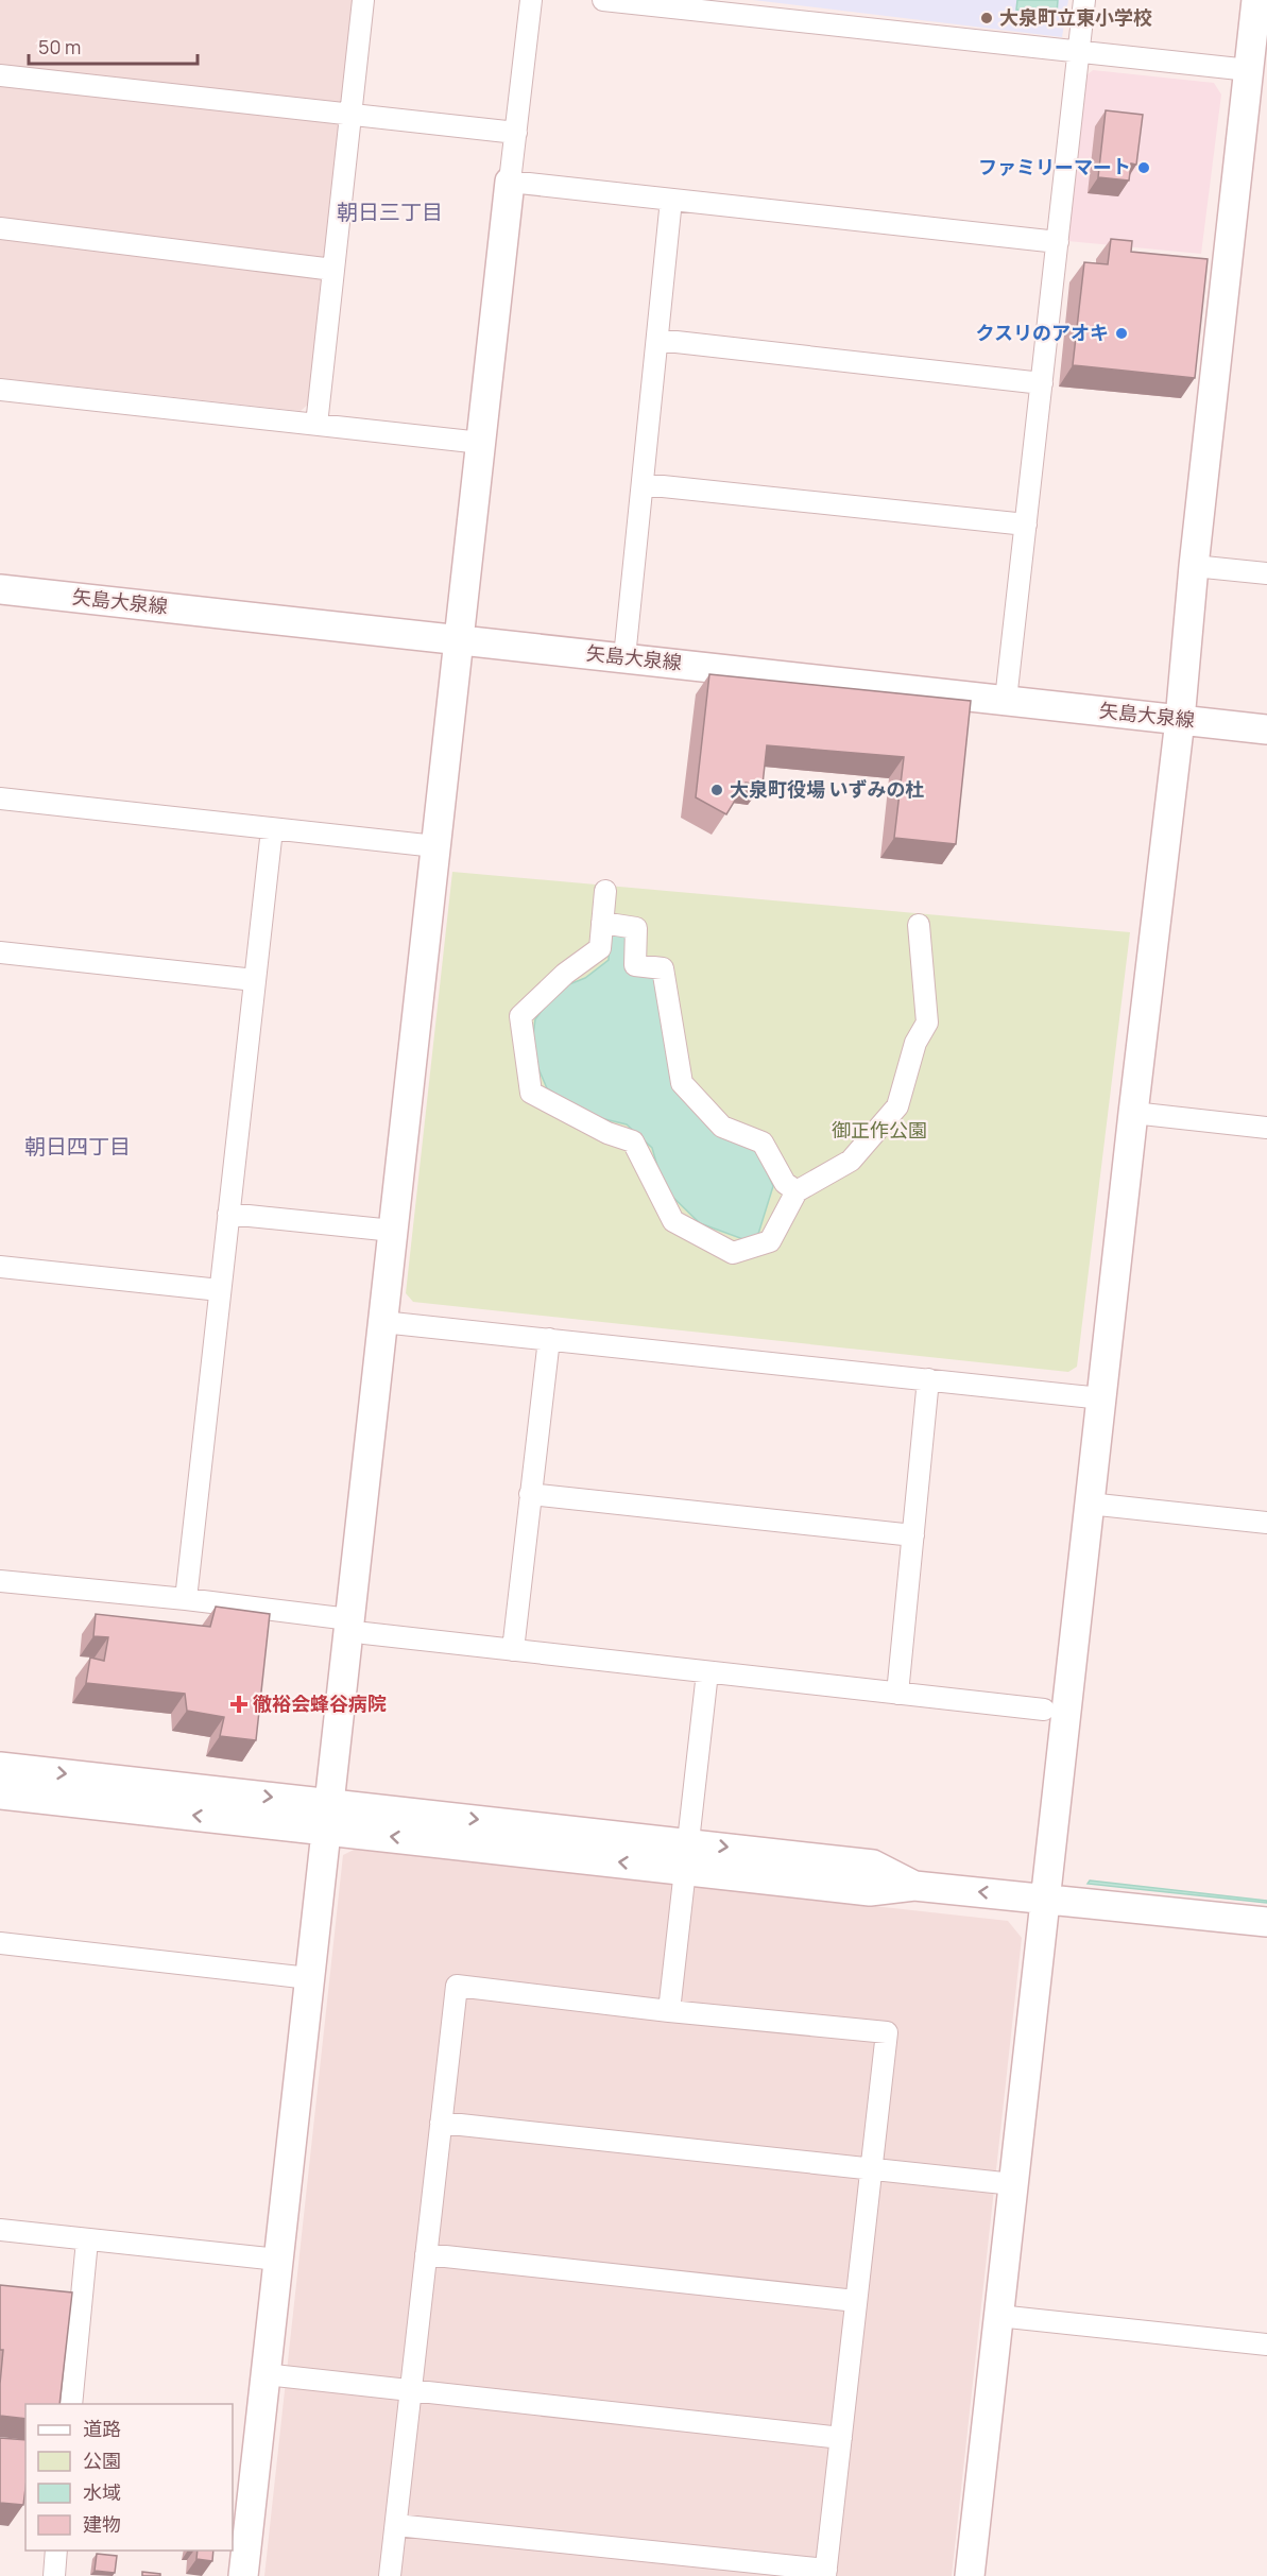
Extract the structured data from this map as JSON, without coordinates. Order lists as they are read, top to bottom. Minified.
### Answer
{"streets":{"street":["矢島大泉線"]},"districts":["朝日三丁目","朝日四丁目"],"parks":["御正作公園"],"places":{"other":["大泉町立東小学校","ファミリーマート","クスリのアオキ","大泉町役場 いずみの杜"],"health":["徹裕会蜂谷病院"]},"legend":["道路","公園","水域","建物"],"scale_bar":"50 m"}
